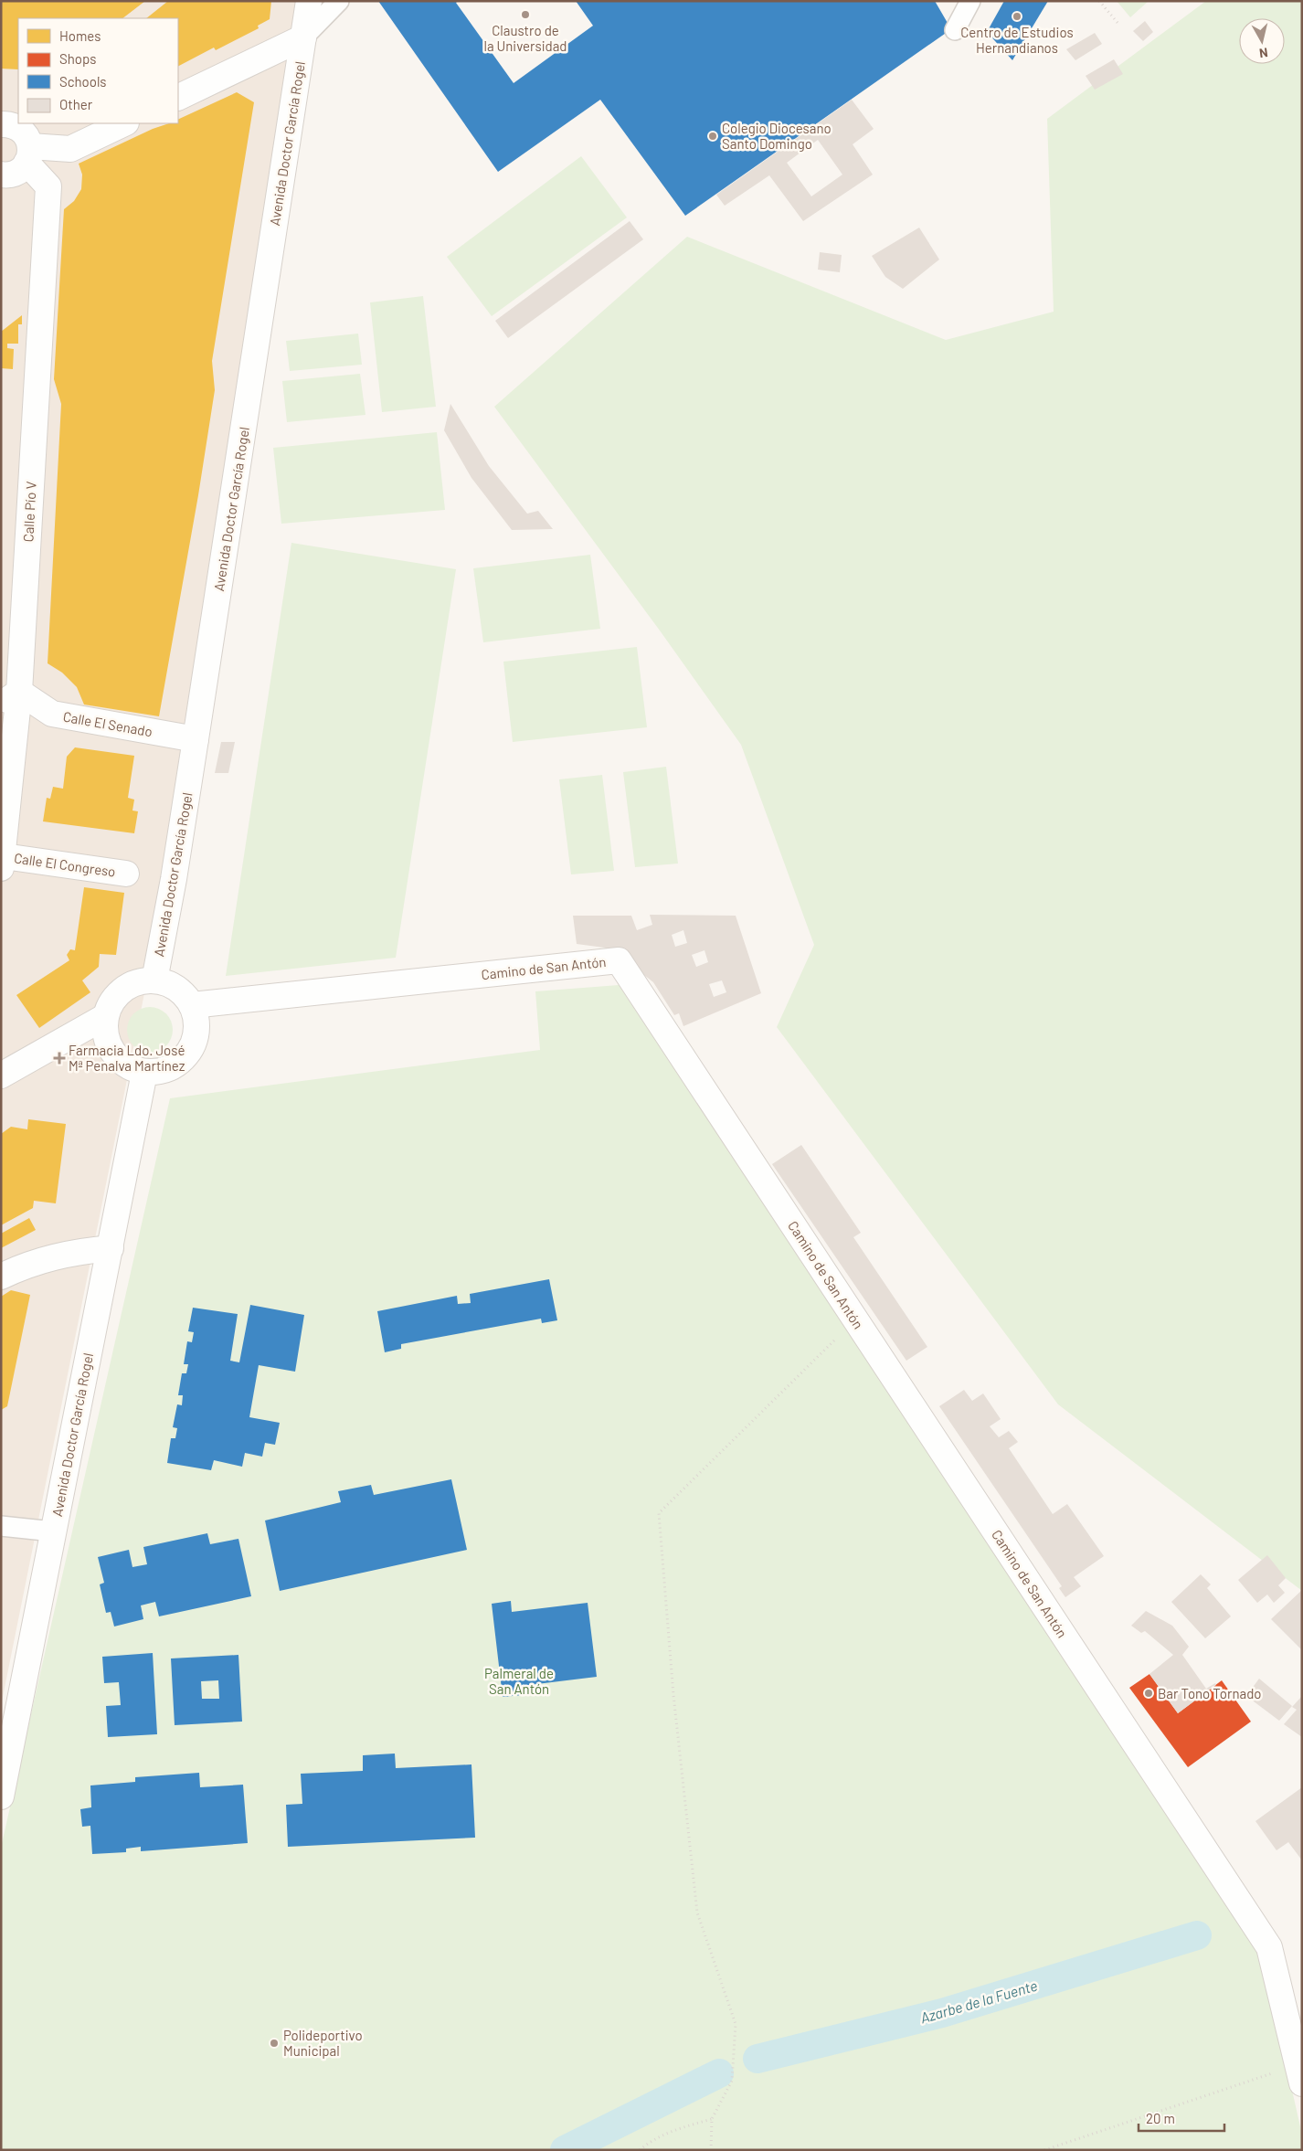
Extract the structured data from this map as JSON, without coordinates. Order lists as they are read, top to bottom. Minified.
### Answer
{"streets":{"street":["Avenida Doctor García Rogel","Calle Pío V","Calle El Senado","Calle El Congreso","Camino de San Antón"]},"crossings":[["Avenida Doctor García Rogel","Calle El Senado"],["Avenida Doctor García Rogel","Camino de San Antón"],["Calle Pío V","Calle El Senado"],["Calle Pío V","Calle El Congreso"]],"water":["Azarbe de la Fuente"],"parks":["Palmeral de San Antón"],"places":{"other":["Claustro de la Universidad","Centro de Estudios Hernandianos","Colegio Diocesano Santo Domingo","Bar Tono Tornado","Polideportivo Municipal"],"health":["Farmacia Ldo. José Mª Penalva Martínez"]},"legend":["Homes","Shops","Schools","Other"],"scale_bar":"20 m","north":"bottom"}
